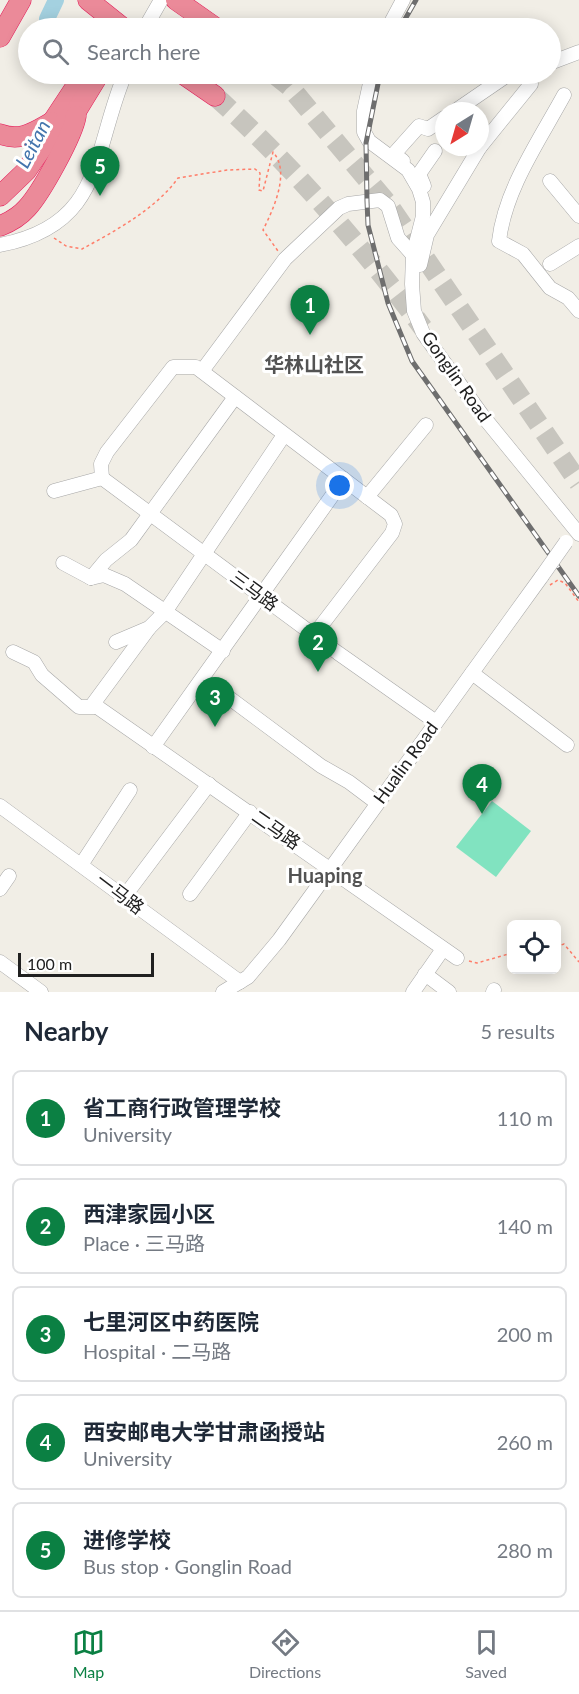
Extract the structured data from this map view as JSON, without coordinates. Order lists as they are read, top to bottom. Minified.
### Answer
{"streets":{"street":["Gonglin Road","三马路","Hualin Road","二马路","一马路"]},"crossings":[["Gonglin Road","Hualin Road"],["三马路","Hualin Road"],["Hualin Road","二马路"],["Hualin Road","一马路"]],"districts":["华林山社区","Huaping"],"water":["Leitan"],"scale_bar":"100 m","north":"bottom left","page":{"search":"Search here","pins":["5","1","2","3","4"],"scale":"100 m","heading":["Nearby","5 results"],"list":[{"mark":"1","name":"省工商行政管理学校","note":"University","value":"110 m"},{"mark":"2","name":"西津家园小区","note":"Place · 三马路","value":"140 m"},{"mark":"3","name":"七里河区中药医院","note":"Hospital · 二马路","value":"200 m"},{"mark":"4","name":"西安邮电大学甘肃函授站","note":"University","value":"260 m"},{"mark":"5","name":"进修学校","note":"Bus stop · Gonglin Road","value":"280 m"}],"nav":["Map","Directions","Saved"]}}
